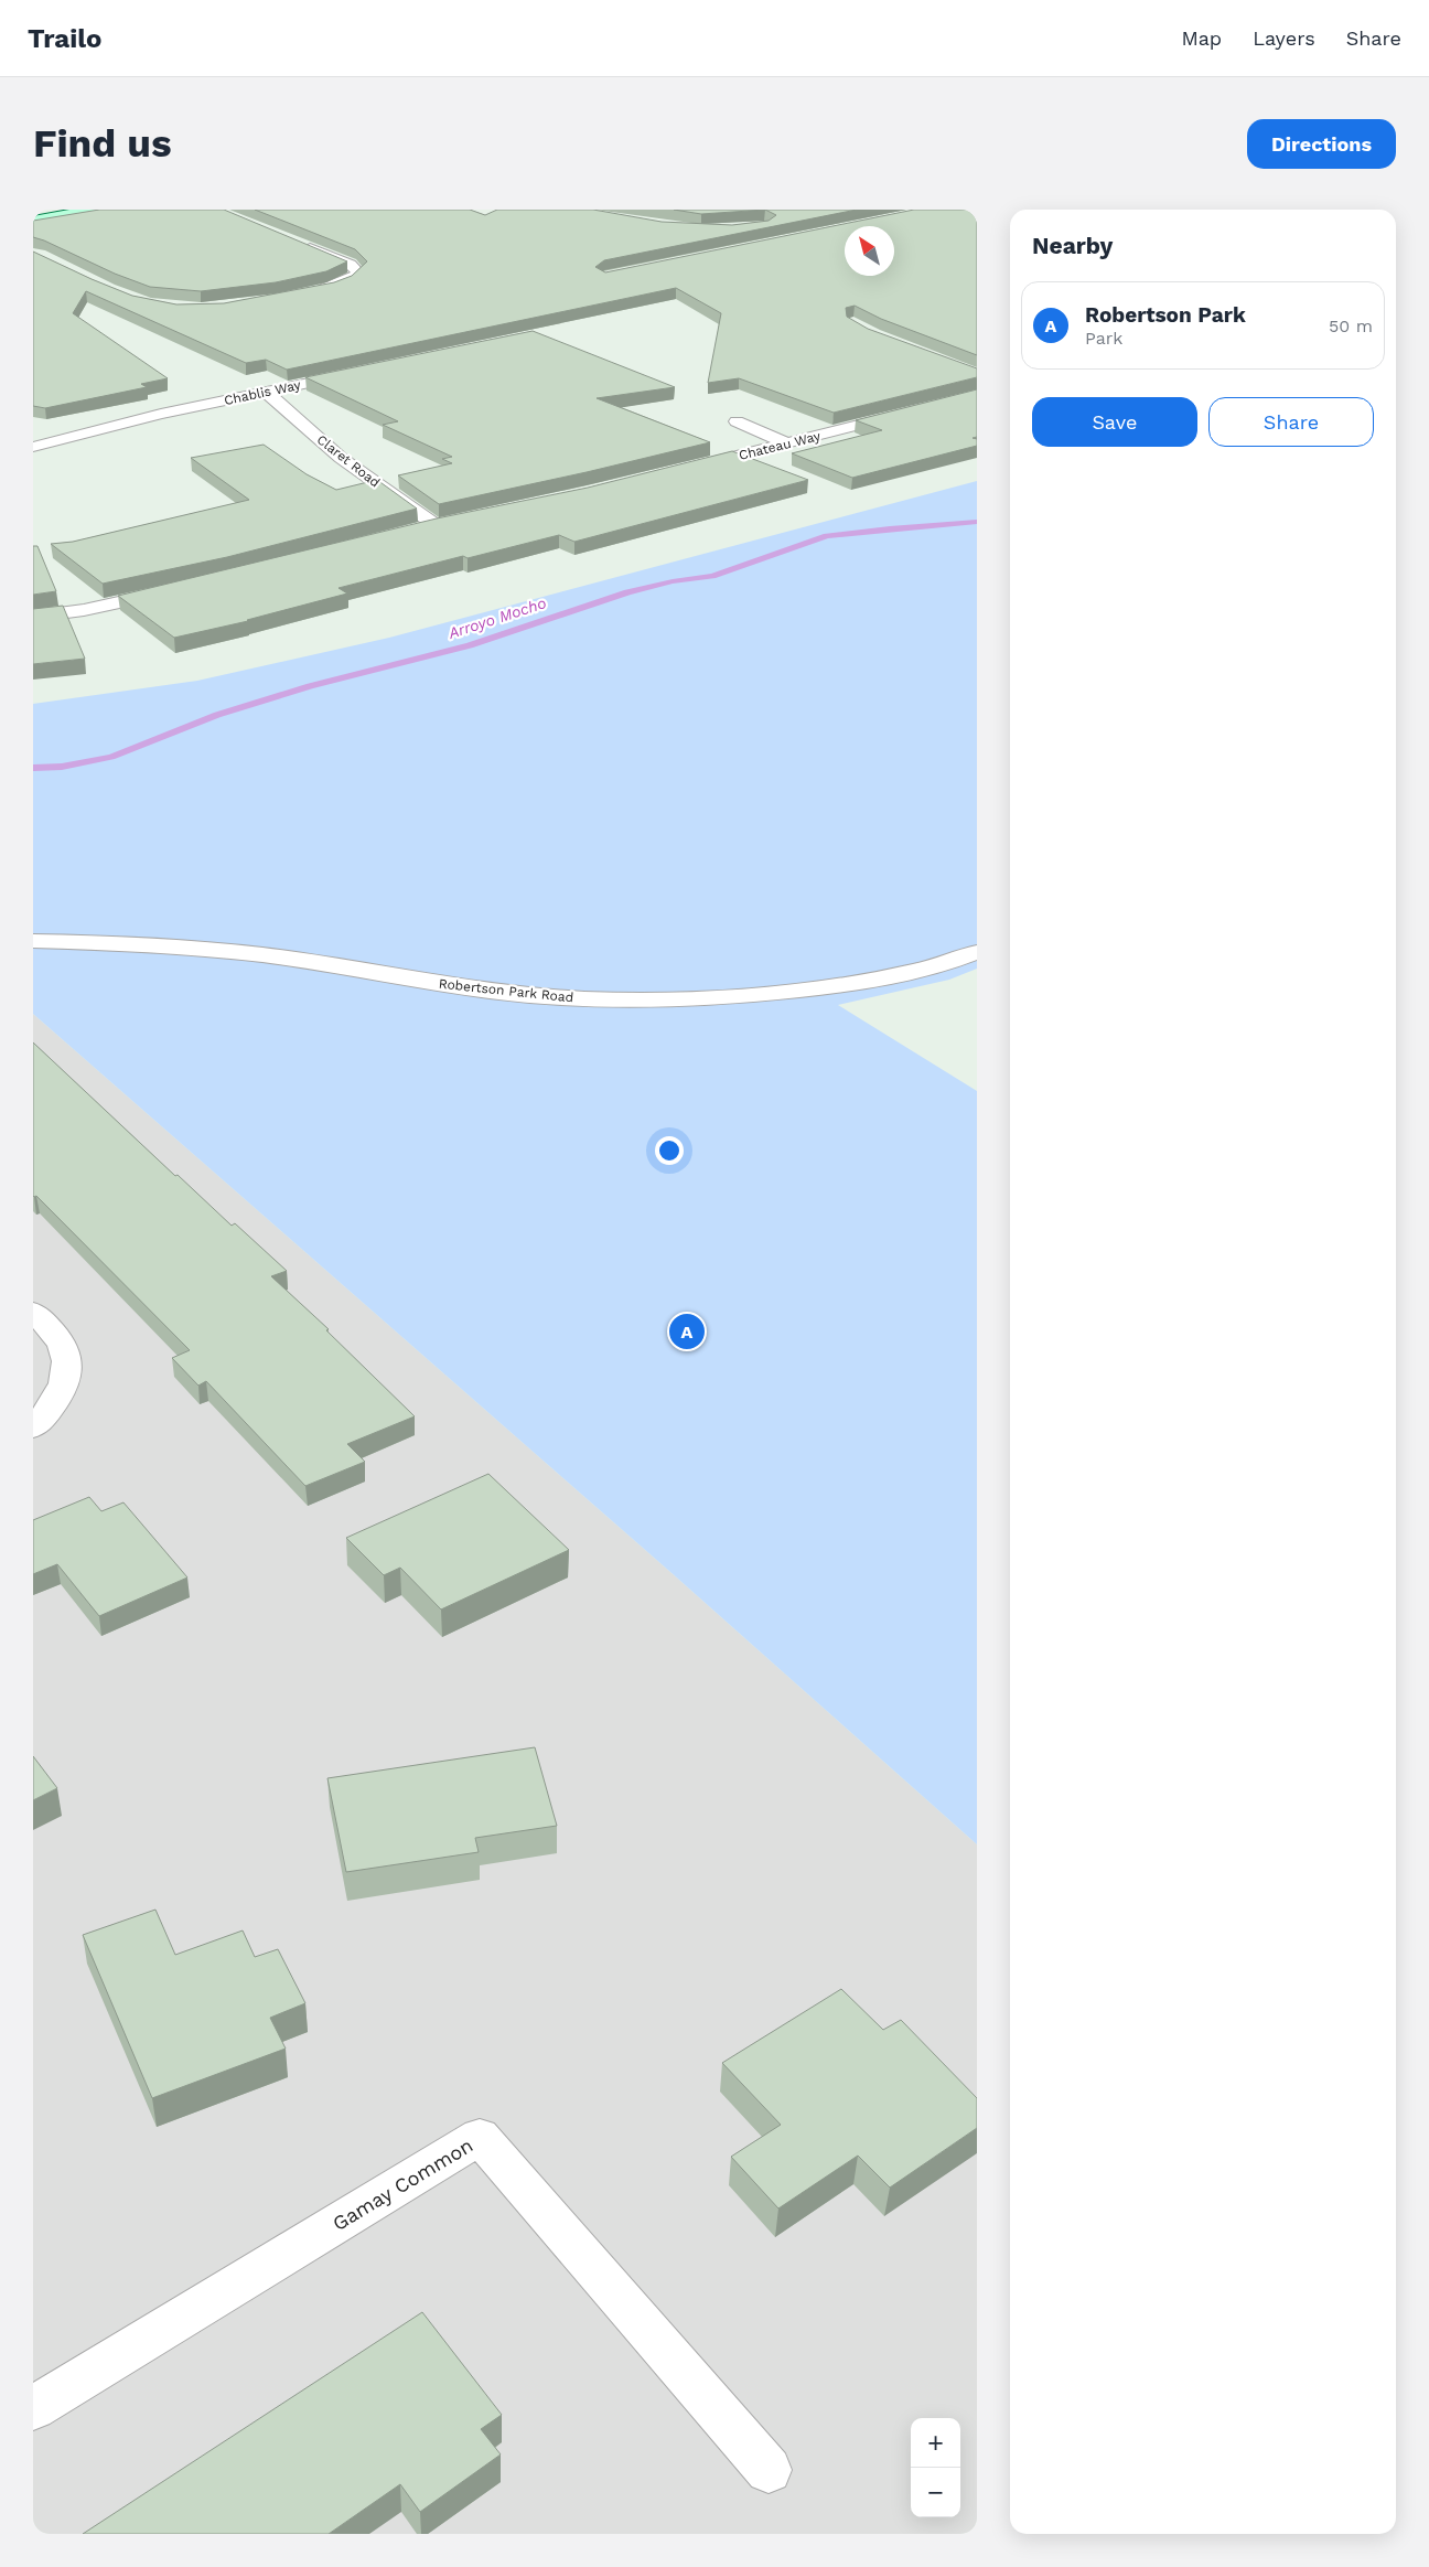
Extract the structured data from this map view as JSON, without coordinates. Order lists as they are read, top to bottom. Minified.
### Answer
{"streets":{"street":["Chablis Way","Chateau Way","Claret Road","Robertson Park Road","Gamay Common"]},"crossings":[["Chablis Way","Claret Road"]],"water":["Arroyo Mocho"],"north":"top left","page":{"header":"Trailo","nav":["Map","Layers","Share"],"buttons":["Directions",["Save","Share"]],"title":"Find us","heading":"Nearby","list":[{"mark":"A","name":"Robertson Park","note":"Park","value":"50 m"}],"pins":"A","map_buttons":["+","−"]}}
